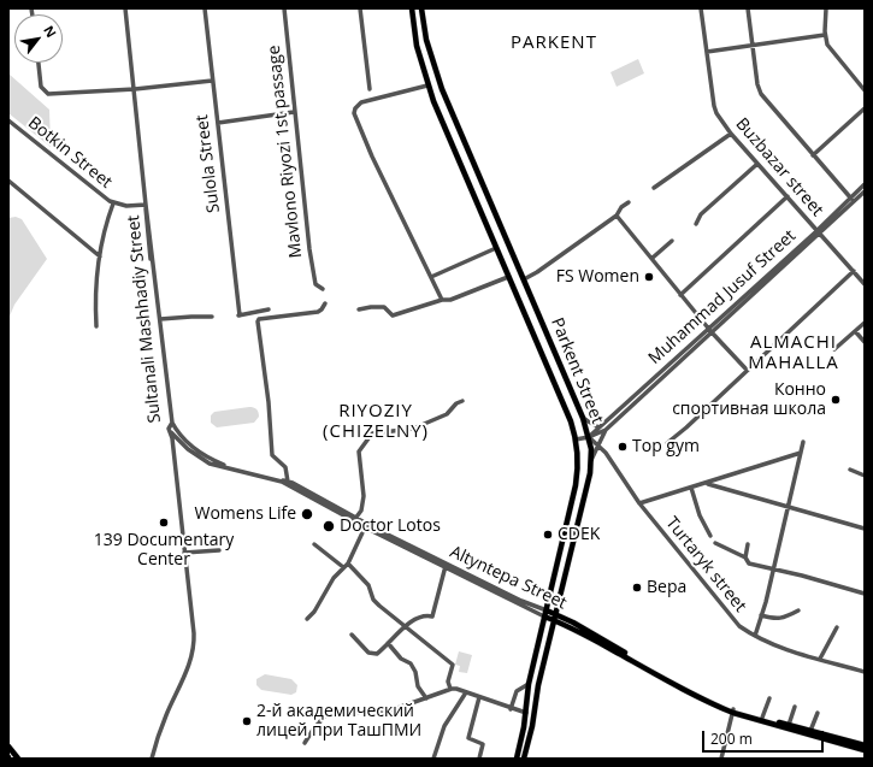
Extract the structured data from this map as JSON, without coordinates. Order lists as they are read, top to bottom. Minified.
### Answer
{"streets":{"main road":["Parkent Street","Altyntepa Street"],"street":["Mavlono Riyozi 1st passage","Botkin Street","Sulola Street","Buzbazar street","Muhammad Jusuf Street","Sultаnali Mashhadiy Street","Turtaryk street"]},"crossings":[["Botkin Street","Sultаnali Mashhadiy Street"],["Buzbazar street","Muhammad Jusuf Street"],["Muhammad Jusuf Street","Parkent Street"],["Muhammad Jusuf Street","Turtaryk street"],["Sultаnali Mashhadiy Street","Altyntepa Street"],["Parkent Street","Turtaryk street"],["Parkent Street","Altyntepa Street"]],"districts":["PARKENT","ALMACHI MAHALLA","RIYOZIY (CHIZELNY)"],"places":["FS Women","Конно спортивная школа","Top gym","Womens Life","139 Documentary Center","Doctor Lotos","CDEK","Вера","2-й академический лицей при ТашПМИ"],"scale_bar":"200 m","north":"top right"}
